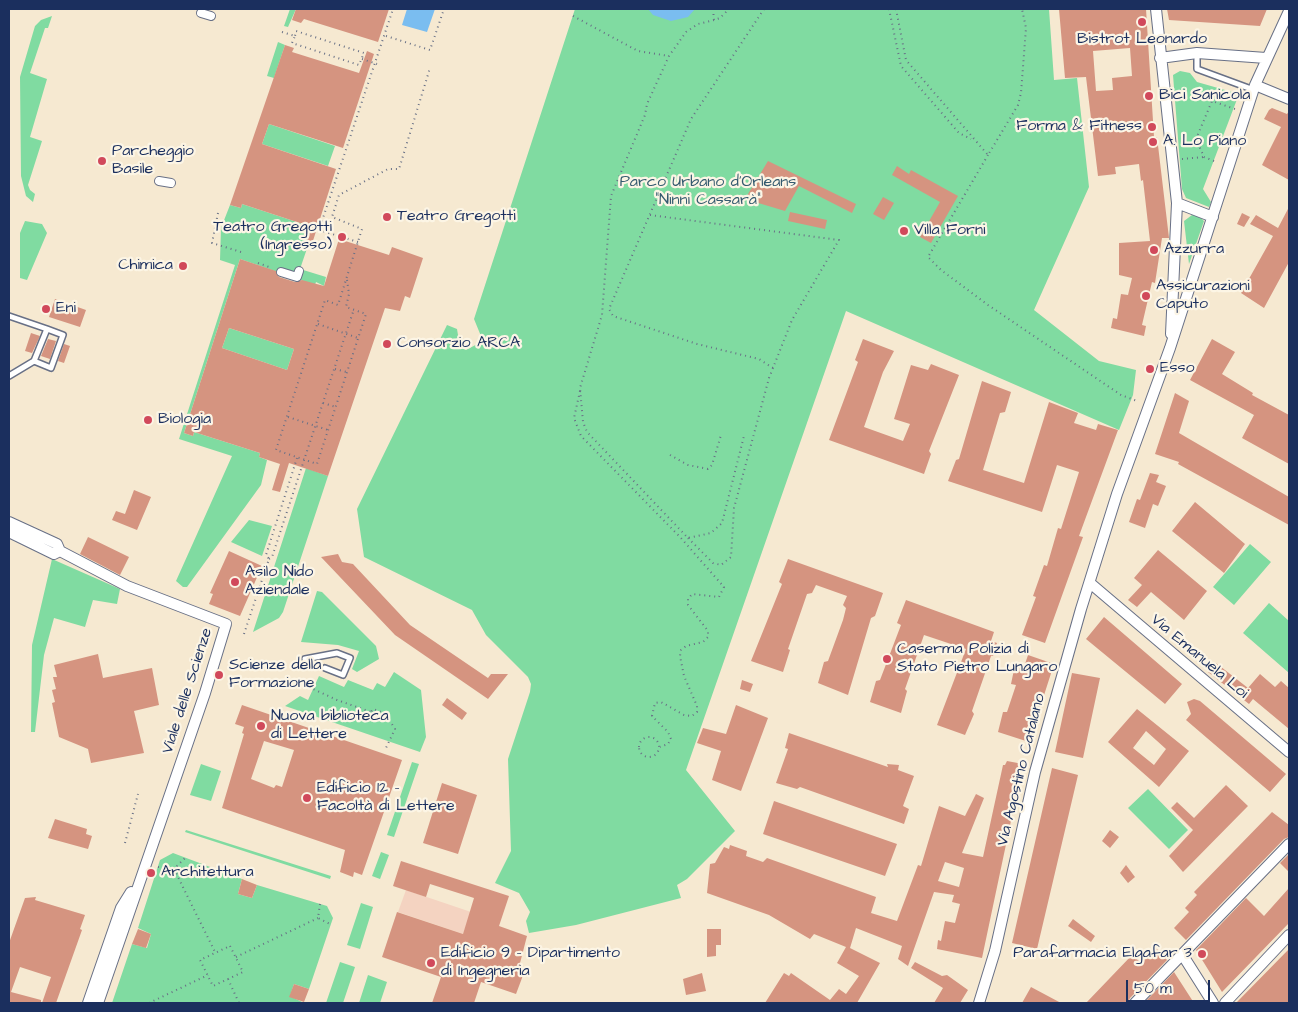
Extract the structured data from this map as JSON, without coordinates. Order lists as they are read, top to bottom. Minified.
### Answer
{"streets":{"street":["Via Emanuela Loi","Viale delle Scienze","Via Agostino Catalano"]},"crossings":[["Via Emanuela Loi","Via Agostino Catalano"]],"parks":["Parco Urbano d'Orleans \"Ninni Cassarà\""],"places":["Bistrot Leonardo","Bici Sanicola","Forma & Fitness","A. Lo Piano","Parcheggio Basile","Teatro Gregotti","Villa Forni","Teatro Gregotti (Ingresso)","Azzurra","Chimica","Assicurazioni Caputo","Eni","Consorzio ARCA","Esso","Biologia","Asilo Nido Aziendale","Caserma Polizia di Stato Pietro Lungaro","Scienze della Formazione","Nuova biblioteca di Lettere","Edificio 12 - Facoltà di Lettere","Architettura","Parafarmacia Elgafar 3","Edificio 9 - Dipartimento di Ingegneria"],"scale_bar":"50 m"}
